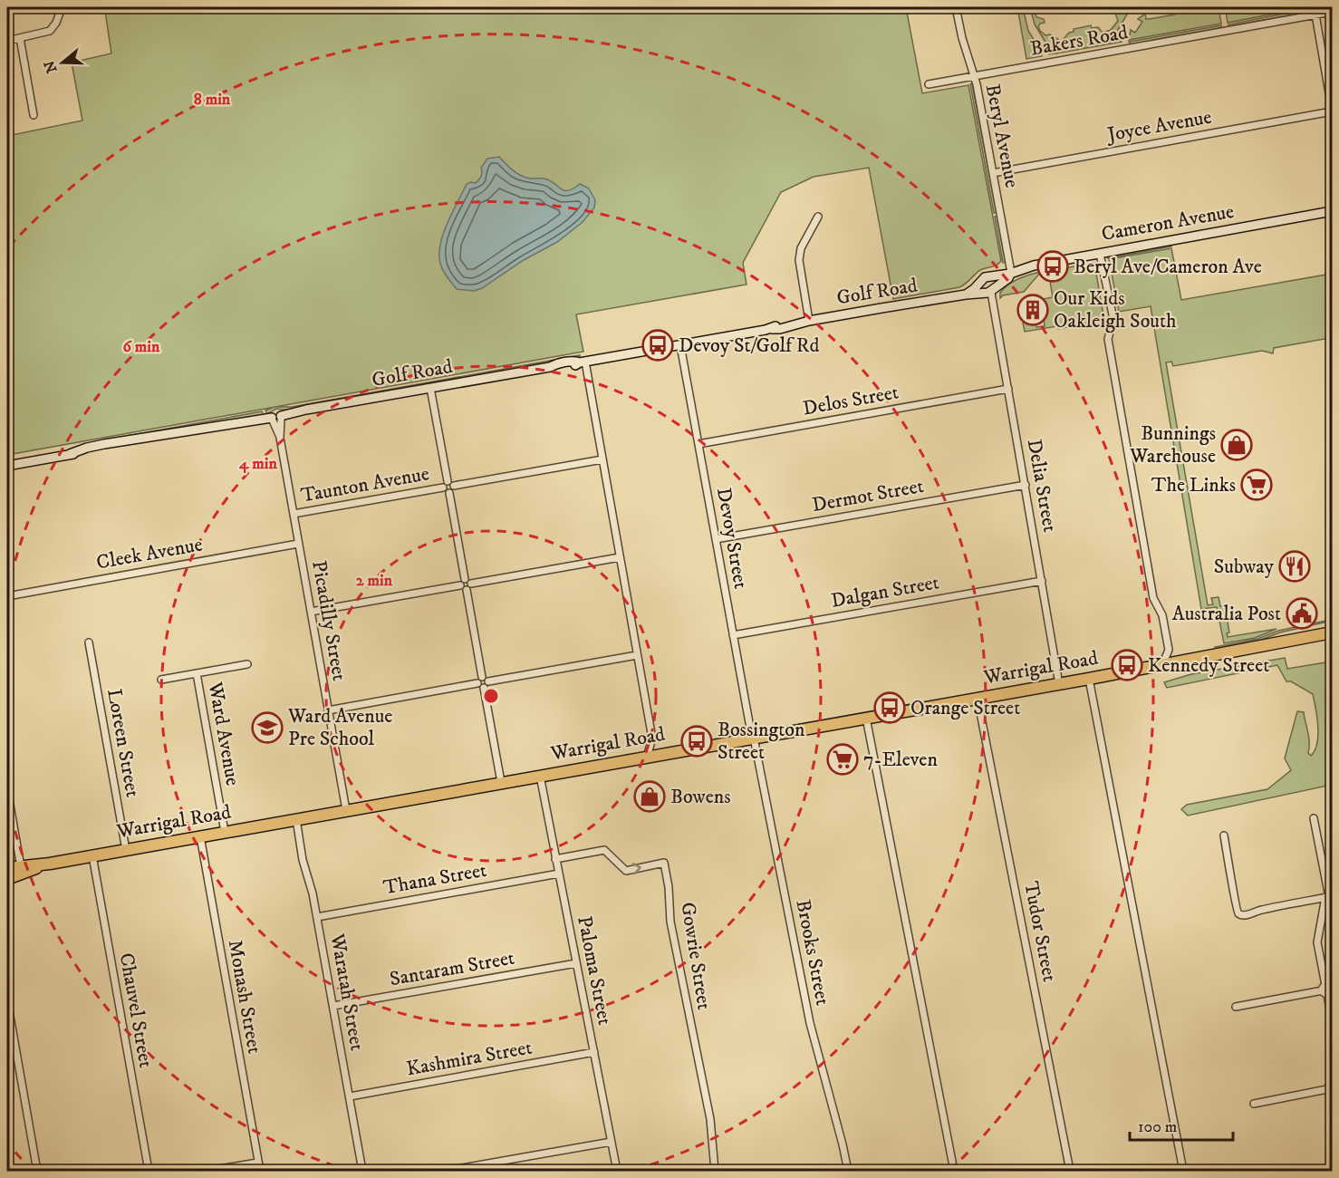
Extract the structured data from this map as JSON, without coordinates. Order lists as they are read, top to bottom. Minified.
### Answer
{"streets":{"highway":["Warrigal Road"],"street":["Bakers Road","Joyce Avenue","Beryl Avenue","Cameron Avenue","Golf Road","Delos Street","Taunton Avenue","Delia Street","Dermot Street","Devoy Street","Cleek Avenue","Dalgan Street","Picadilly Street","Ward Avenue","Loreen Street","Thana Street","Tudor Street","Brooks Street","Gowrie Street","Santaram Street","Paloma Street","Waratah Street","Monash Street","Chauvel Street","Kashmira Street"]},"crossings":[["Bakers Road","Beryl Avenue"],["Joyce Avenue","Beryl Avenue"],["Beryl Avenue","Cameron Avenue"],["Cameron Avenue","Golf Road"],["Cameron Avenue","Delia Street"],["Golf Road","Delia Street"],["Golf Road","Devoy Street"],["Golf Road","Picadilly Street"],["Delos Street","Delia Street"],["Delos Street","Devoy Street"],["Taunton Avenue","Picadilly Street"],["Delia Street","Dermot Street"],["Delia Street","Dalgan Street"],["Delia Street","Warrigal Road"],["Dermot Street","Devoy Street"],["Devoy Street","Dalgan Street"],["Devoy Street","Warrigal Road"],["Devoy Street","Brooks Street"],["Cleek Avenue","Picadilly Street"],["Picadilly Street","Warrigal Road"],["Warrigal Road","Ward Avenue"],["Warrigal Road","Loreen Street"],["Warrigal Road","Tudor Street"],["Warrigal Road","Brooks Street"],["Warrigal Road","Paloma Street"],["Warrigal Road","Waratah Street"],["Warrigal Road","Monash Street"],["Warrigal Road","Chauvel Street"],["Thana Street","Paloma Street"],["Thana Street","Waratah Street"],["Gowrie Street","Paloma Street"],["Santaram Street","Paloma Street"],["Santaram Street","Waratah Street"],["Paloma Street","Kashmira Street"],["Waratah Street","Kashmira Street"]],"one_way":["Gowrie Street"],"places":{"bus stop":["Beryl Ave/Cameron Ave","Devoy St/Golf Rd","Kennedy Street","Orange Street","Bossington Street"],"building":["Our Kids Oakleigh South"],"shop":["Bunnings Warehouse","Bowens"],"supermarket":["The Links","7-Eleven"],"restaurant":["Subway"],"public building":["Australia Post"],"school or university":["Ward Avenue Pre School"]},"scale_bar":"100 m","north":"left","rings":["8 min","6 min","4 min","2 min"]}
